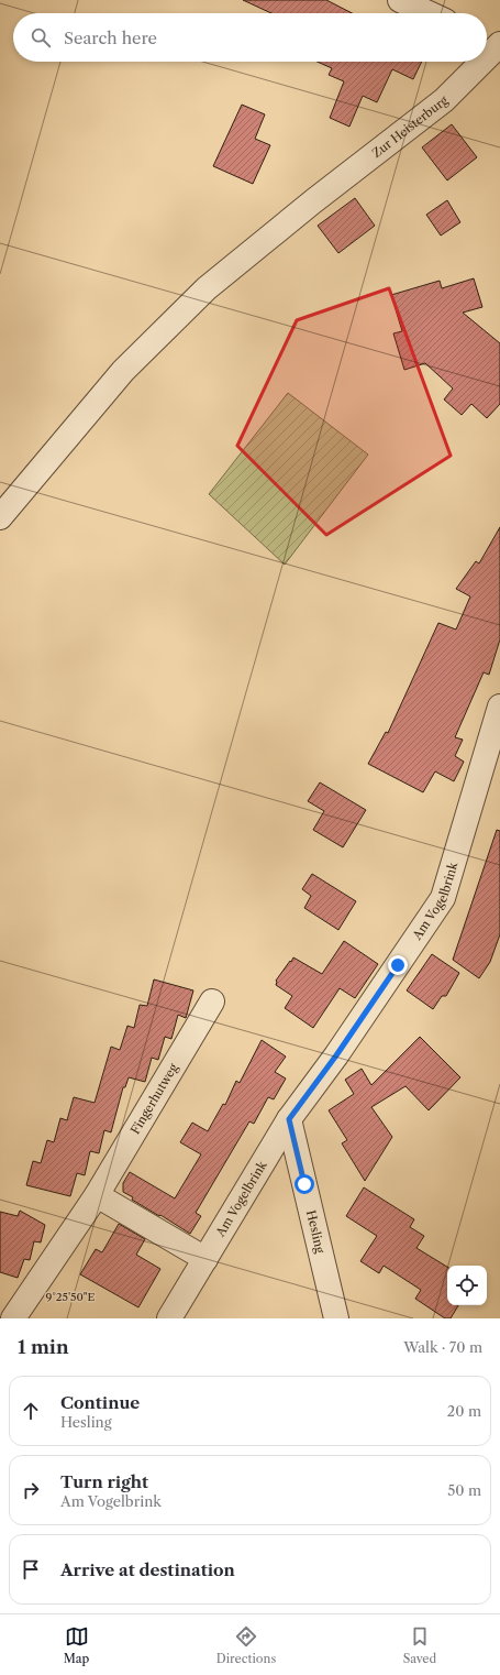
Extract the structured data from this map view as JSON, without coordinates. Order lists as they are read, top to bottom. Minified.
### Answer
{"streets":{"street":["Zur Heisterburg","Am Vogelbrink","Fingerhutweg","Hesling"]},"crossings":[["Am Vogelbrink","Hesling"]],"page":{"search":"Search here","heading":["1 min","Walk · 70 m"],"list":[["Continue","Hesling","20 m"],["Turn right","Am Vogelbrink","50 m"],"Arrive at destination"],"nav":["Map","Directions","Saved"]},"coordinates":["9°25'50\"E"]}
